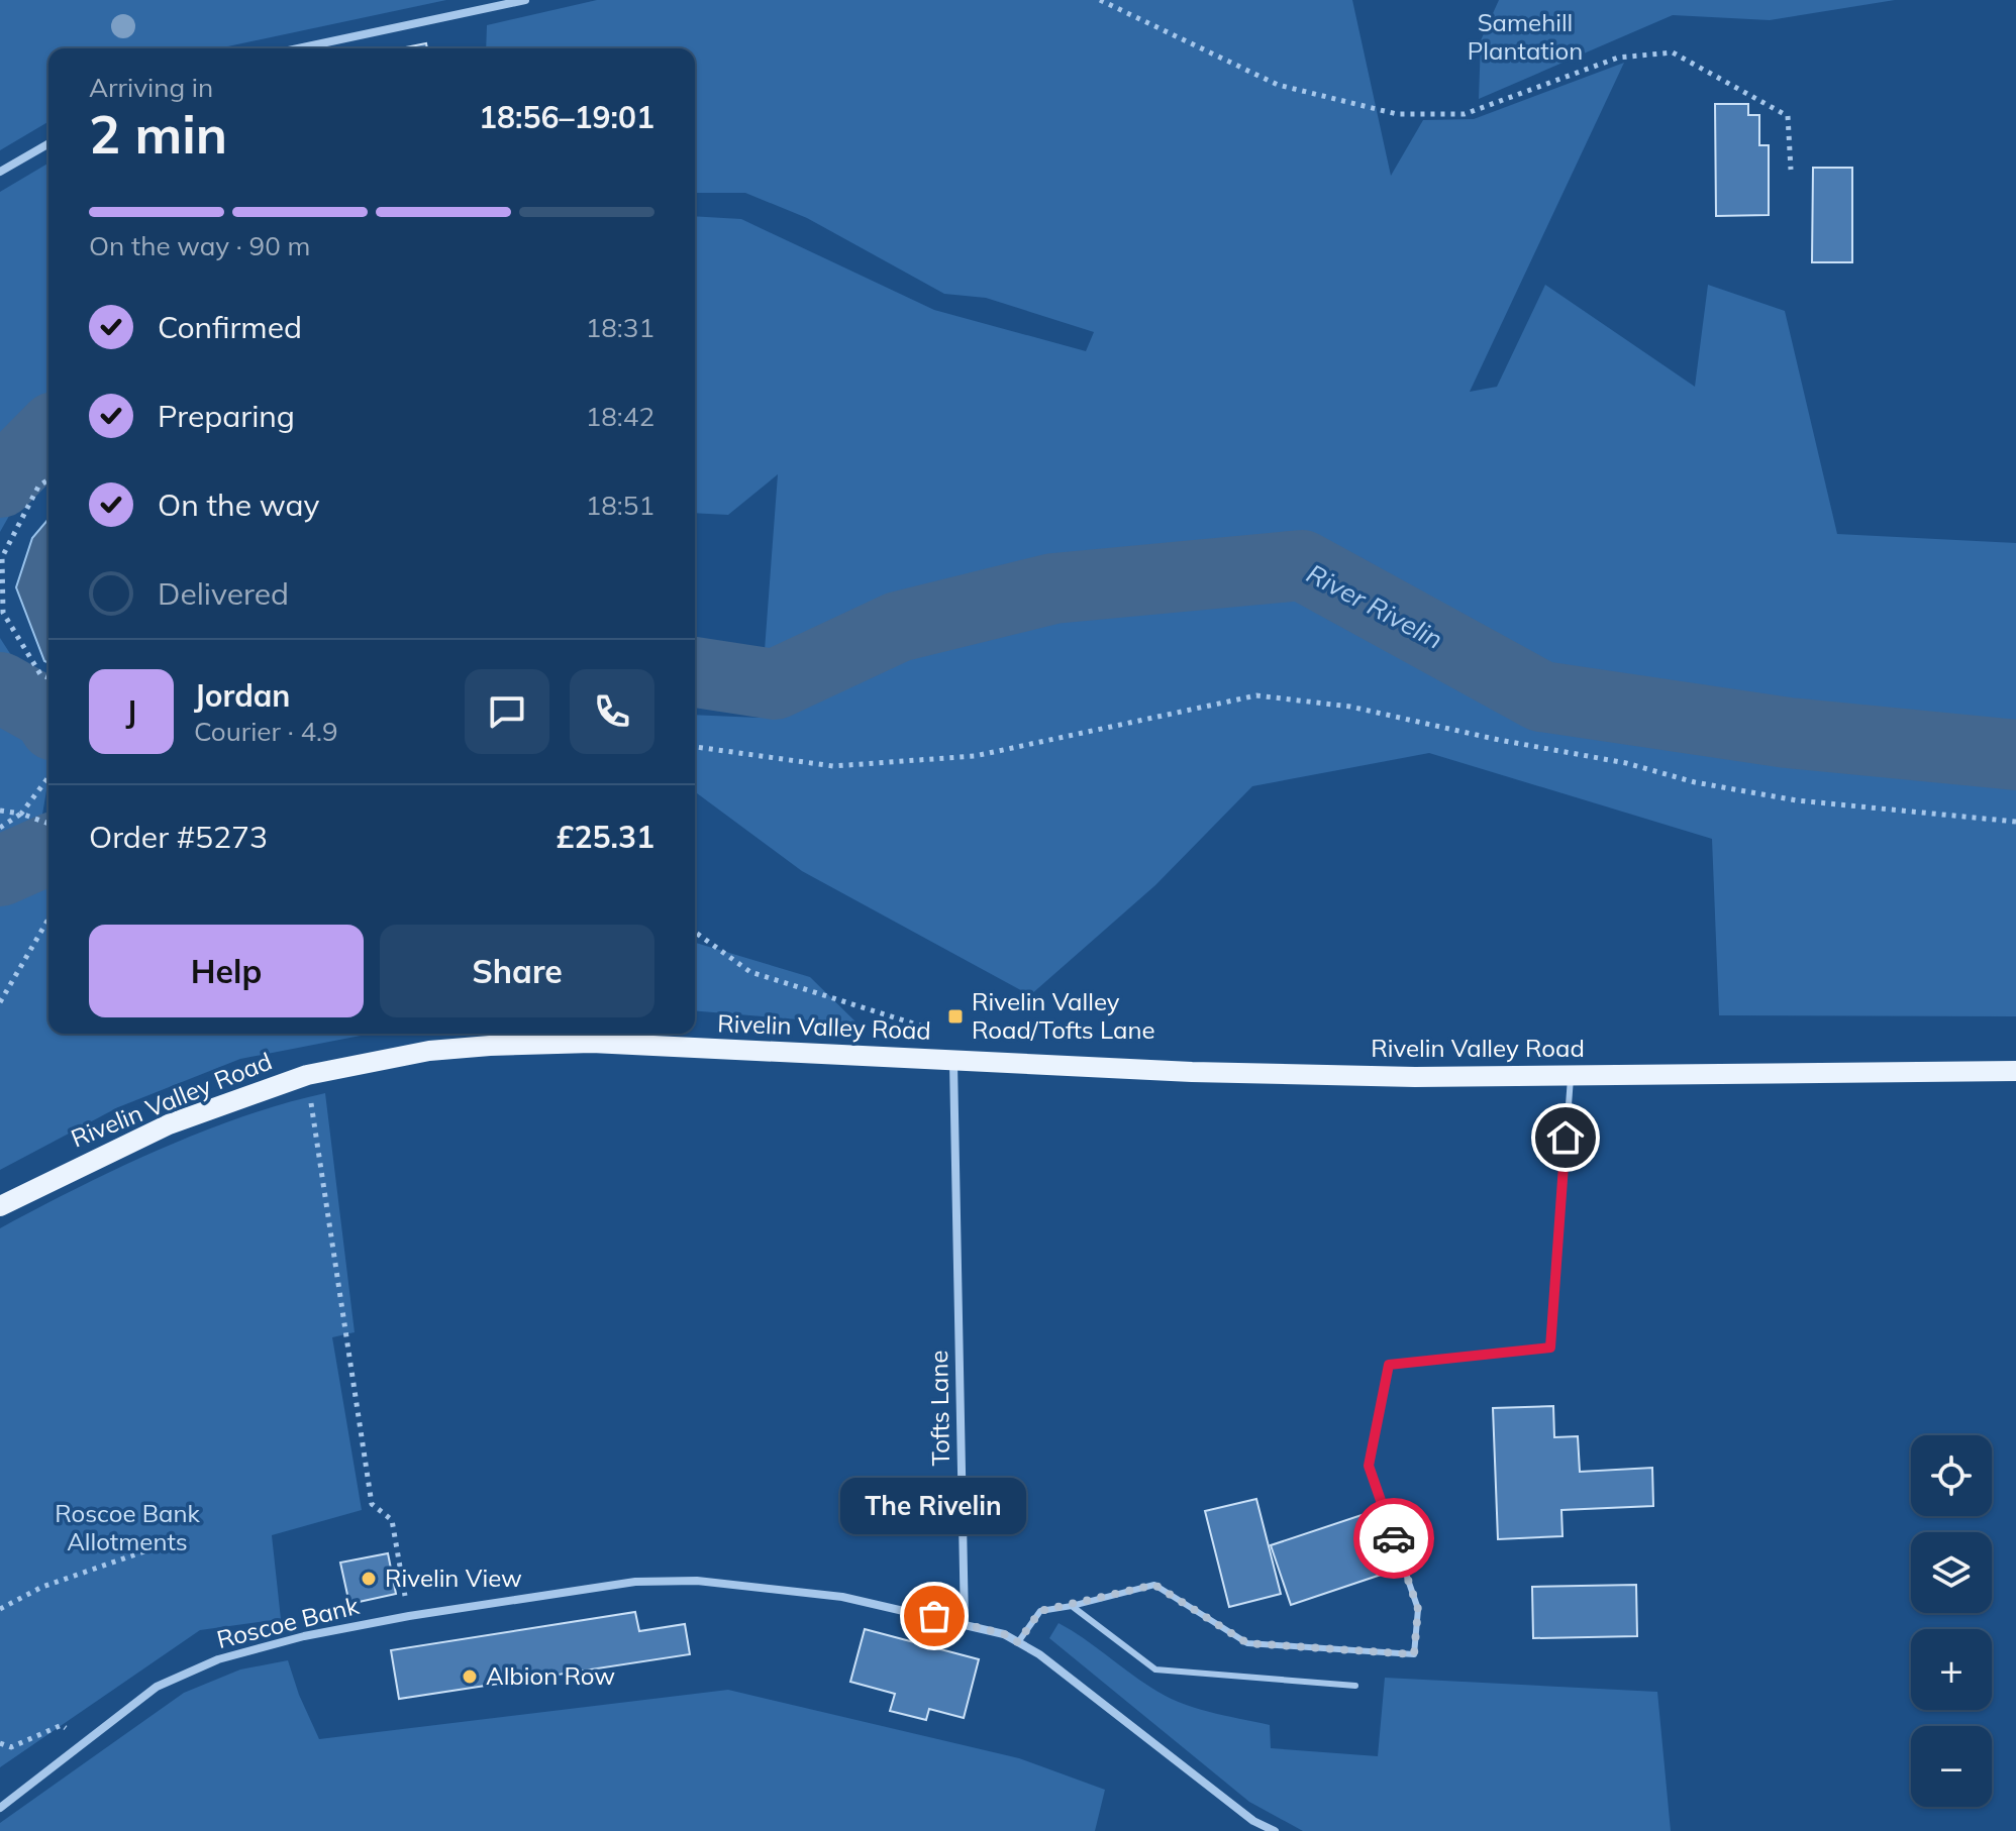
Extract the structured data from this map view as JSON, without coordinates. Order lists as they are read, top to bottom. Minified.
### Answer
{"streets":{"main road":["Rivelin Valley Road"],"street":["Tofts Lane","Roscoe Bank"]},"crossings":[["Rivelin Valley Road","Tofts Lane"],["Tofts Lane","Roscoe Bank"]],"water":["River Rivelin"],"parks":["Samehill Plantation","Roscoe Bank Allotments"],"places":{"transit":["Rivelin Valley Road/Tofts Lane"],"other":["Rivelin View","The Rivelin","Albion Row"]},"page":{"heading":["2 min","Arriving in","18:56–19:01"],"panel":["Jordan","Courier · 4.9","Order #5273","£25.31"],"bar":"On the way · 90 m","list":[["Confirmed","18:31"],["Preparing","18:42"],["On the way","18:51"],"Delivered"],"round":"J","buttons":["Help","Share"],"map_buttons":["+","−"],"bubble":"The Rivelin"}}
